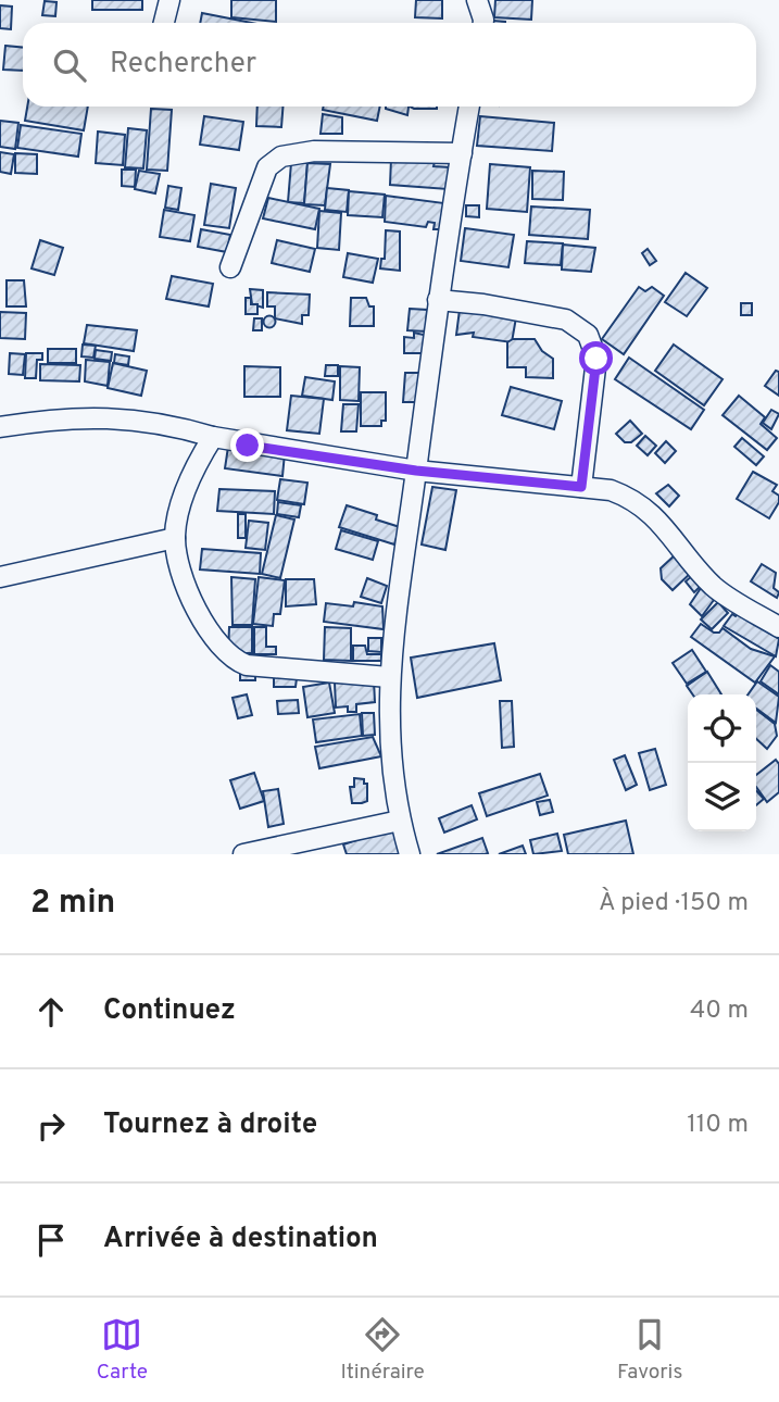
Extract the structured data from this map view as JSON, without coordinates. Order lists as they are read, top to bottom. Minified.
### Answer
{"page":{"search":"Rechercher","heading":["2 min","À pied · 150 m"],"list":[["Continuez","40 m"],["Tournez à droite","110 m"],"Arrivée à destination"],"nav":["Carte","Itinéraire","Favoris"]}}
